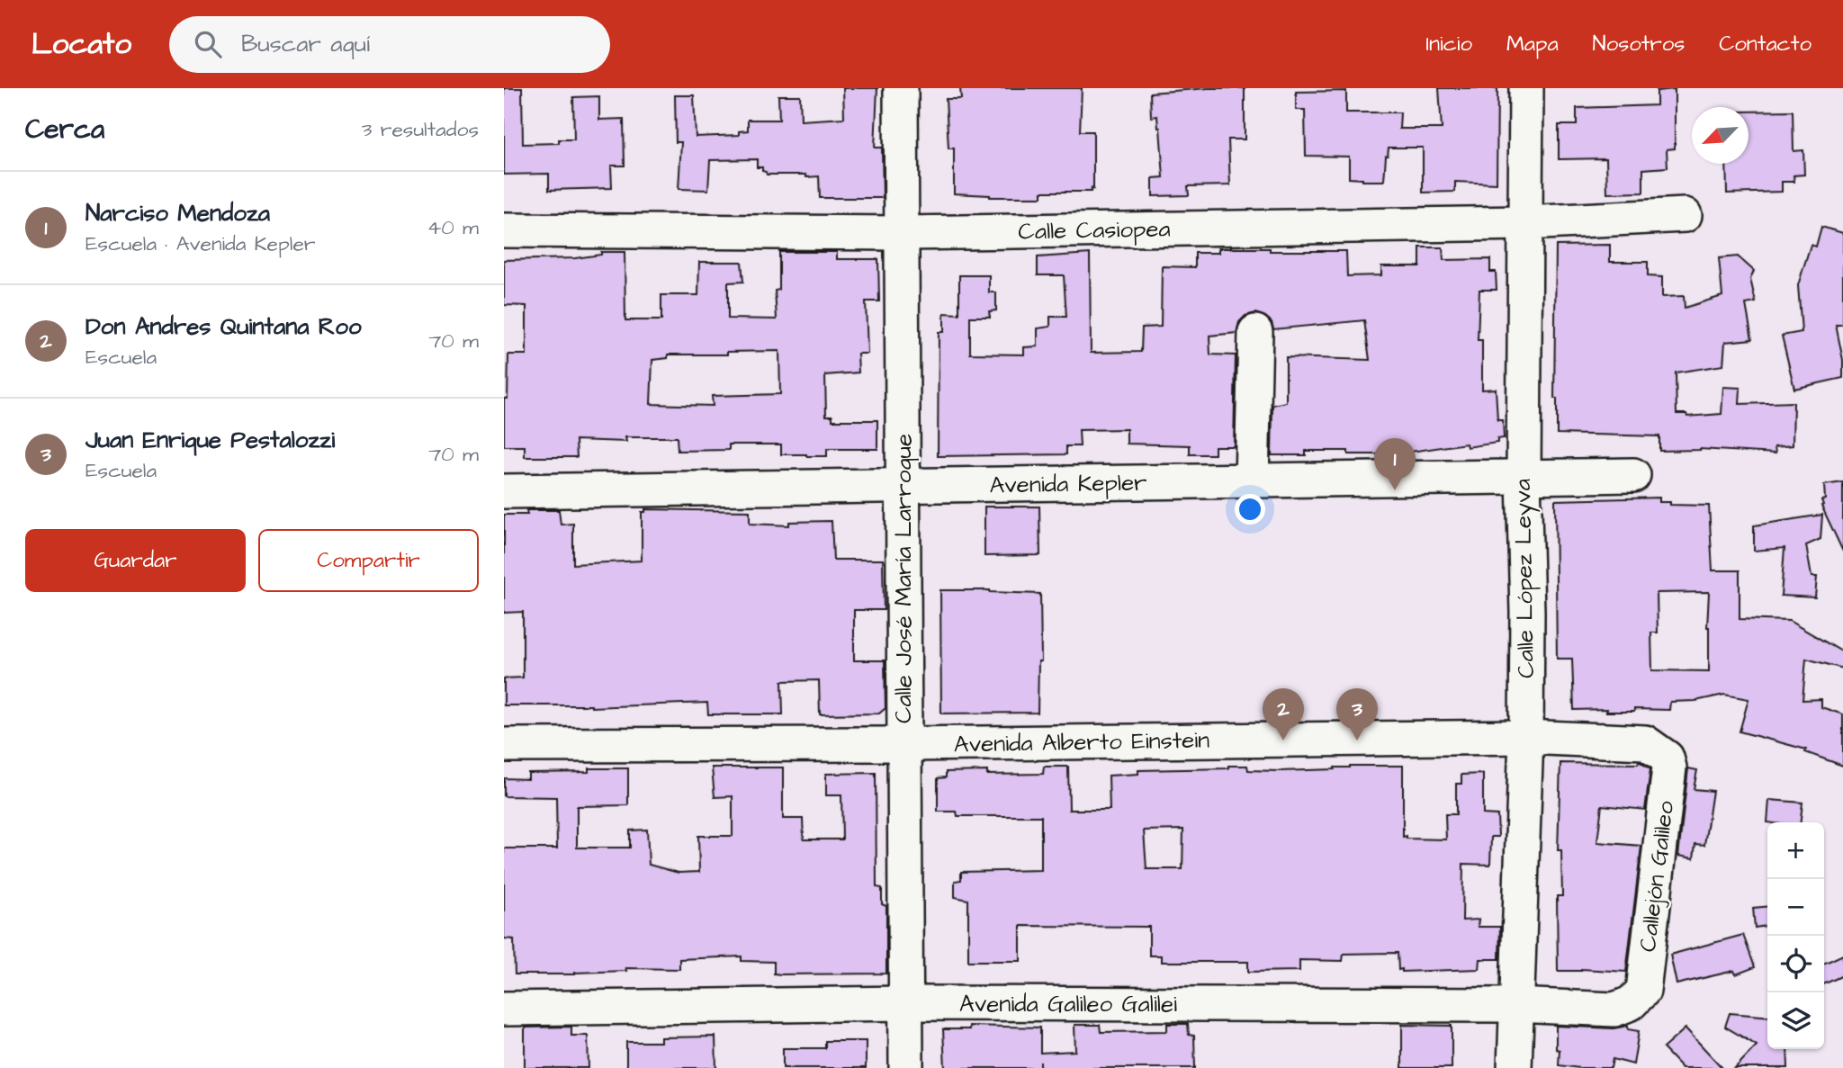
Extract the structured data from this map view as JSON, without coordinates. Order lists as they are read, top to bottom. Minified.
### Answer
{"streets":{"street":["Calle Casiopea","Avenida Kepler","Calle José María Larroque","Calle López Leyva","Avenida Alberto Einstein","Callejón Galileo","Avenida Galileo Galilei"]},"crossings":[["Calle Casiopea","Calle José María Larroque"],["Calle Casiopea","Calle López Leyva"],["Avenida Kepler","Calle José María Larroque"],["Avenida Kepler","Calle López Leyva"],["Calle José María Larroque","Avenida Alberto Einstein"],["Calle José María Larroque","Avenida Galileo Galilei"],["Calle López Leyva","Avenida Alberto Einstein"],["Calle López Leyva","Avenida Galileo Galilei"],["Avenida Alberto Einstein","Callejón Galileo"],["Callejón Galileo","Avenida Galileo Galilei"]],"north":"bottom left","page":{"header":"Locato","search":"Buscar aquí","nav":["Inicio","Mapa","Nosotros","Contacto"],"heading":["Cerca","3 resultados"],"list":[{"mark":"1","name":"Narciso Mendoza","note":"Escuela · Avenida Kepler","value":"40 m"},{"mark":"2","name":"Don Andres Quintana Roo","note":"Escuela","value":"70 m"},{"mark":"3","name":"Juan Enrique Pestalozzi","note":"Escuela","value":"70 m"}],"pins":["1","2","3"],"buttons":["Guardar","Compartir"],"map_buttons":["+","−"]}}
